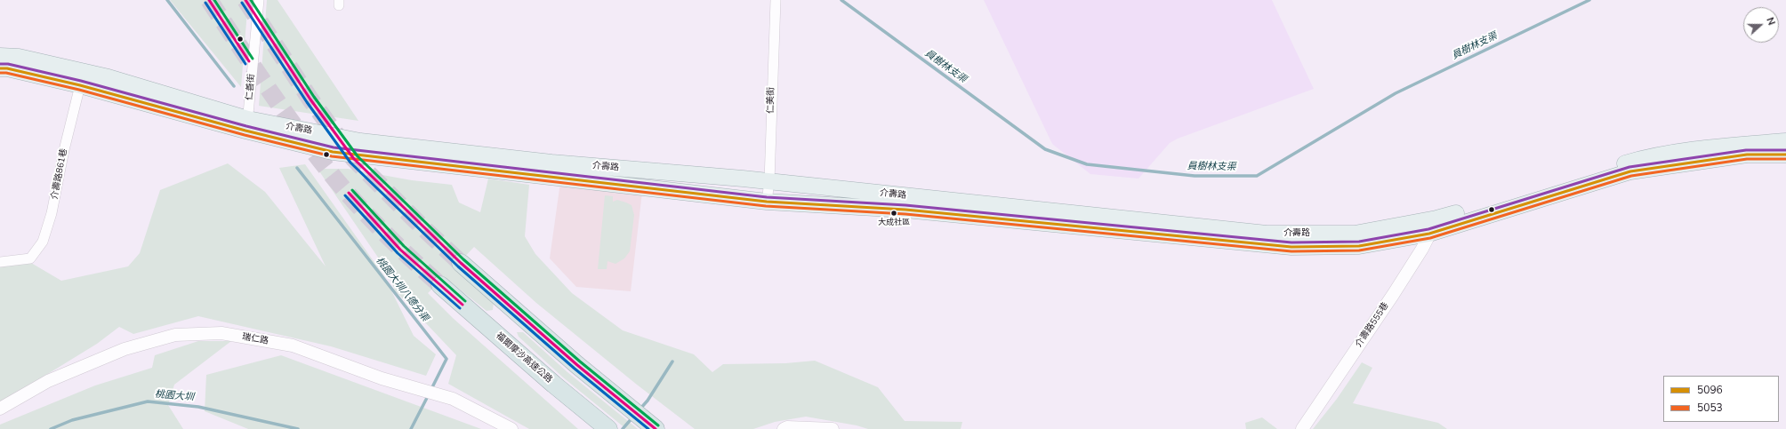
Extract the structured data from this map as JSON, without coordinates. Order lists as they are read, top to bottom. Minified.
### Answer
{"streets":{"highway":["福爾摩沙高速公路"],"main road":["介壽路"],"street":["仁善街","仁美街","介壽路861巷","介壽路555巷","瑞仁路"]},"crossings":[["仁善街","介壽路"],["仁美街","介壽路"],["介壽路","介壽路861巷"],["介壽路","介壽路555巷"]],"water":["員樹林支渠","桃園大圳八德分渠","桃園大圳"],"places":["大成社區"],"lines":["transit line 5096","transit line 5053"],"legend":["5096","5053"],"north":"right"}
